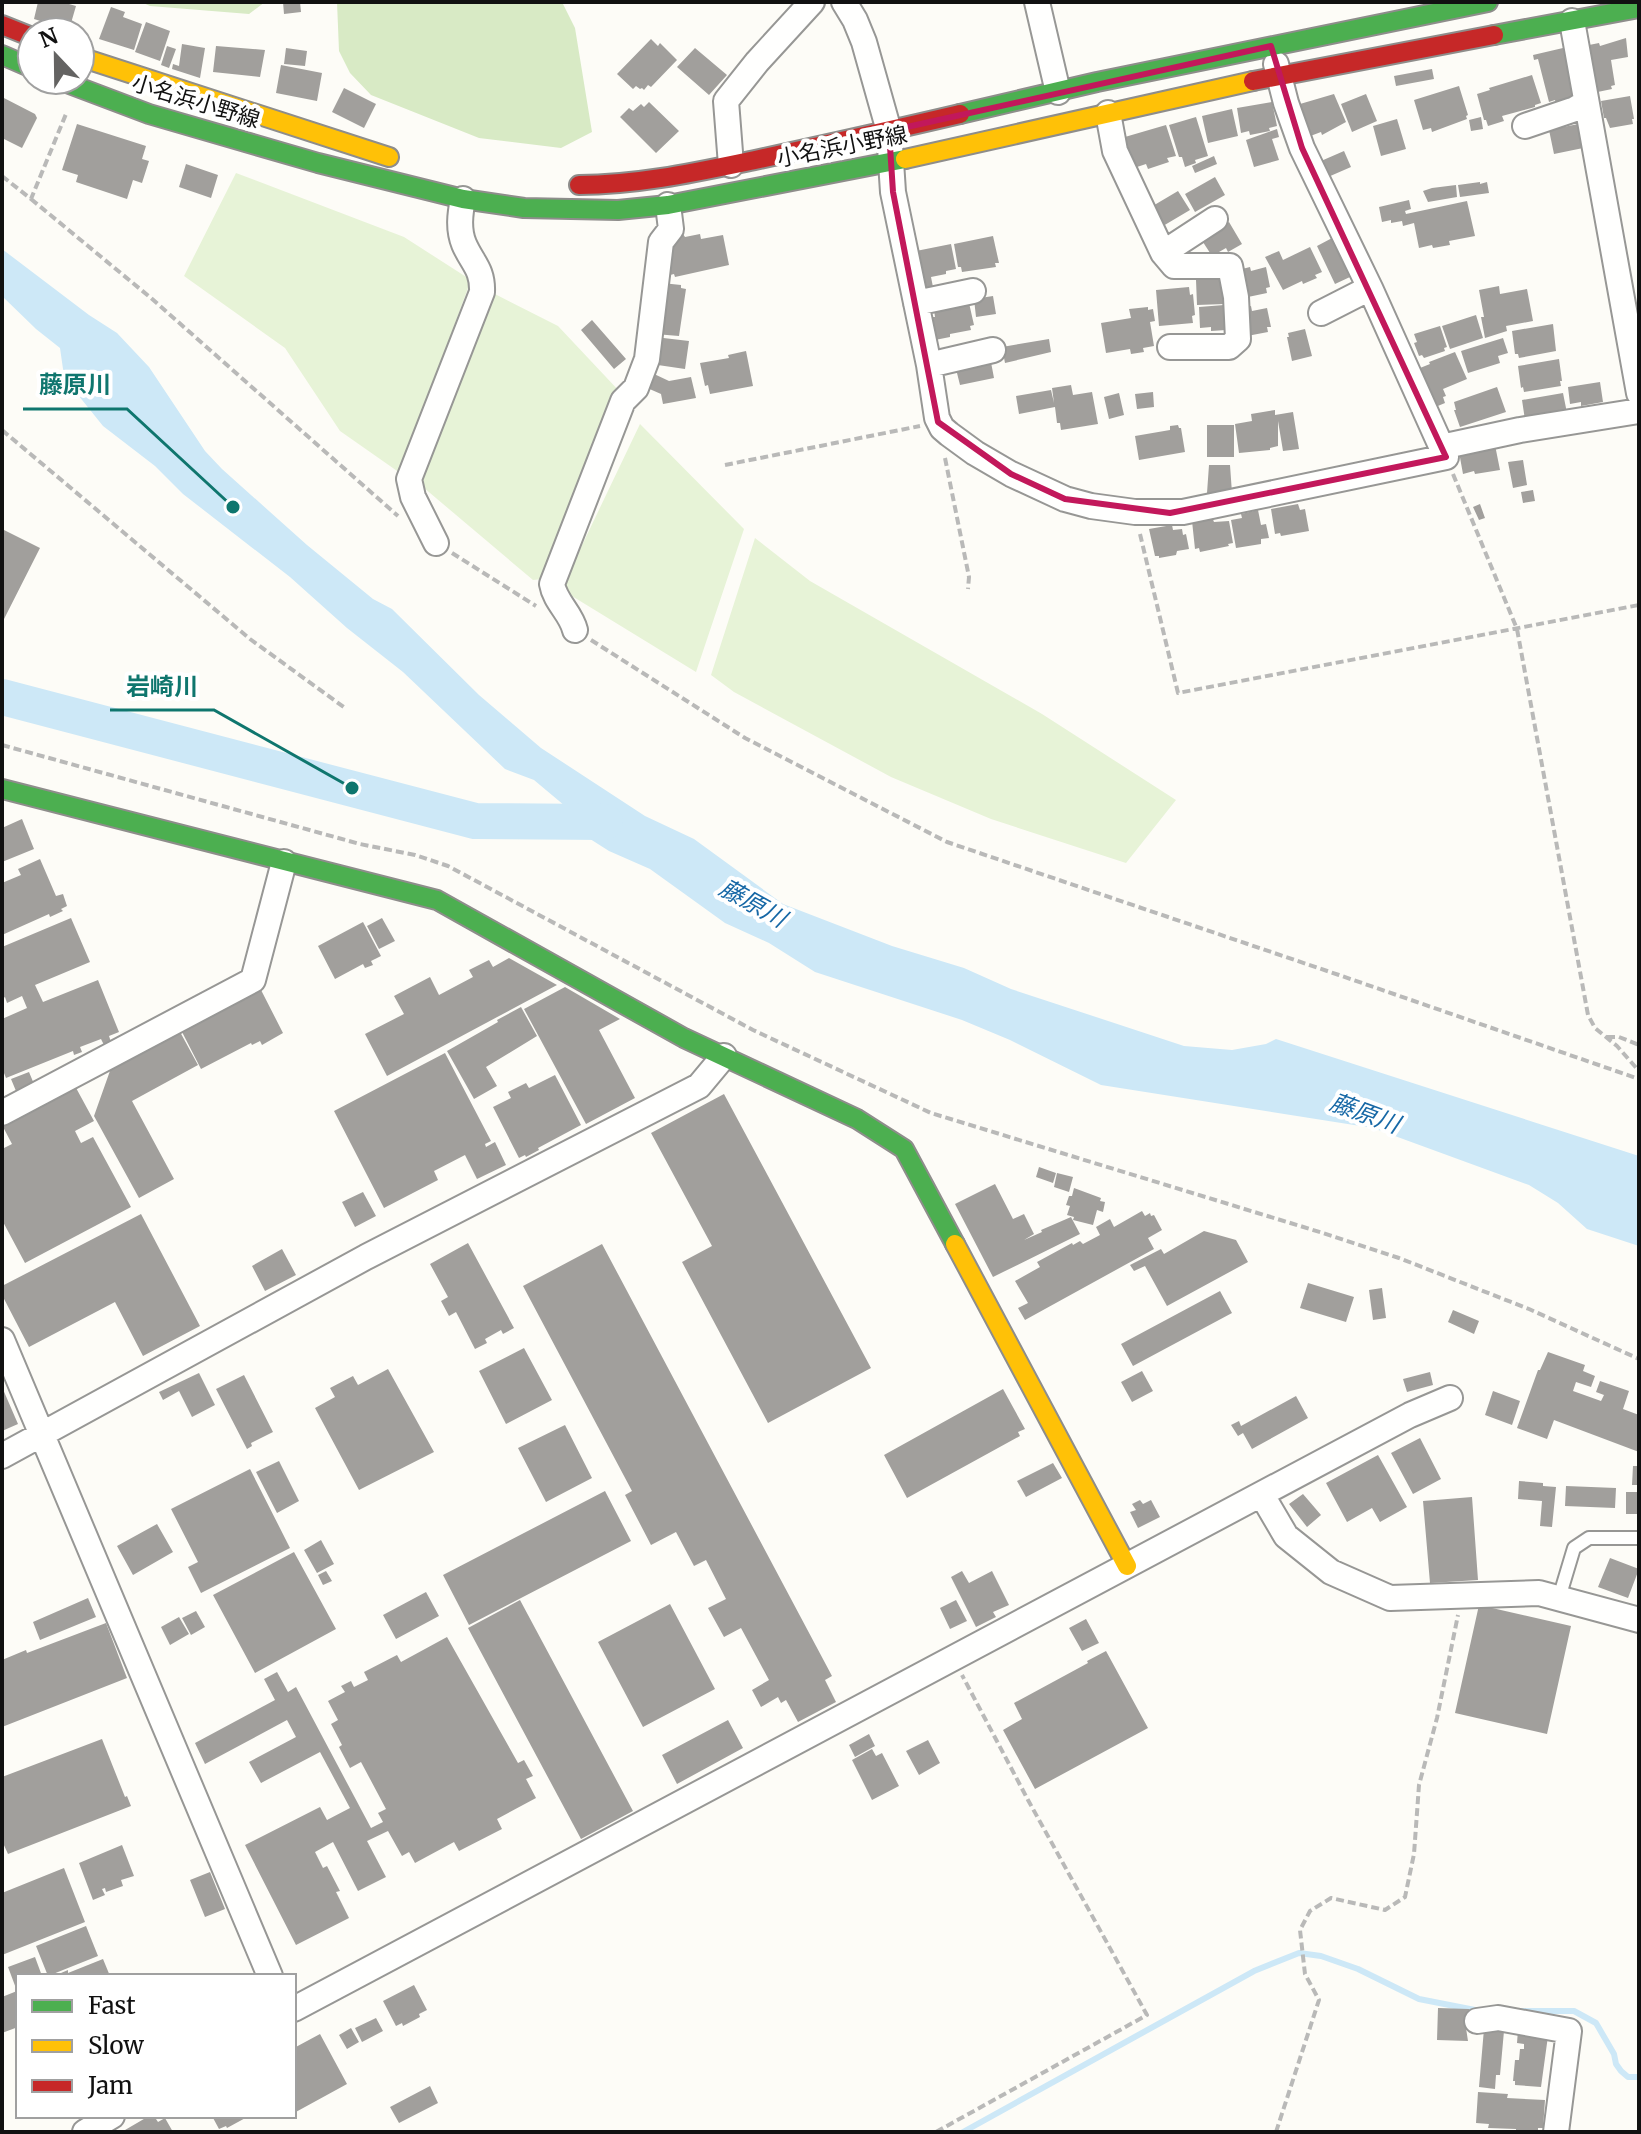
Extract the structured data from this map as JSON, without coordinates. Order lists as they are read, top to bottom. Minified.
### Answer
{"streets":{"main road":["小名浜小野線"]},"water":["藤原川"],"places":["藤原川","岩崎川"],"legend":["Fast","Slow","Jam"],"north":"top"}
